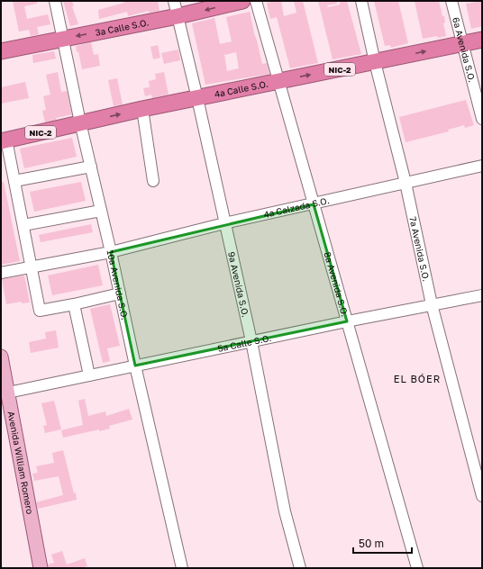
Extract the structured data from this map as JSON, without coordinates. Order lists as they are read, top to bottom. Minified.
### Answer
{"streets":{"highway":["3a Calle S.O.","NIC-2","4a Calle S.O."],"main road":["Avenida William Romero"],"street":["6a Avenida S.O.","4a Calzada S.O.","7a Avenida S.O.","10a Avenida S.O.","9a Avenida S.O.","8a Avenida S.O.","5a Calle S.O."]},"crossings":[["3a Calle S.O.","10a Avenida S.O."],["3a Calle S.O.","9a Avenida S.O."],["6a Avenida S.O.","4a Calle S.O."],["4a Calle S.O.","7a Avenida S.O."],["4a Calle S.O.","10a Avenida S.O."],["4a Calle S.O.","9a Avenida S.O."],["4a Calle S.O.","8a Avenida S.O."],["4a Calzada S.O.","7a Avenida S.O."],["4a Calzada S.O.","10a Avenida S.O."],["4a Calzada S.O.","9a Avenida S.O."],["4a Calzada S.O.","8a Avenida S.O."],["7a Avenida S.O.","5a Calle S.O."],["10a Avenida S.O.","5a Calle S.O."],["9a Avenida S.O.","5a Calle S.O."],["8a Avenida S.O.","5a Calle S.O."],["5a Calle S.O.","Avenida William Romero"]],"one_way":["3a Calle S.O.","4a Calle S.O."],"districts":["EL BÓER"],"scale_bar":"50 m"}
